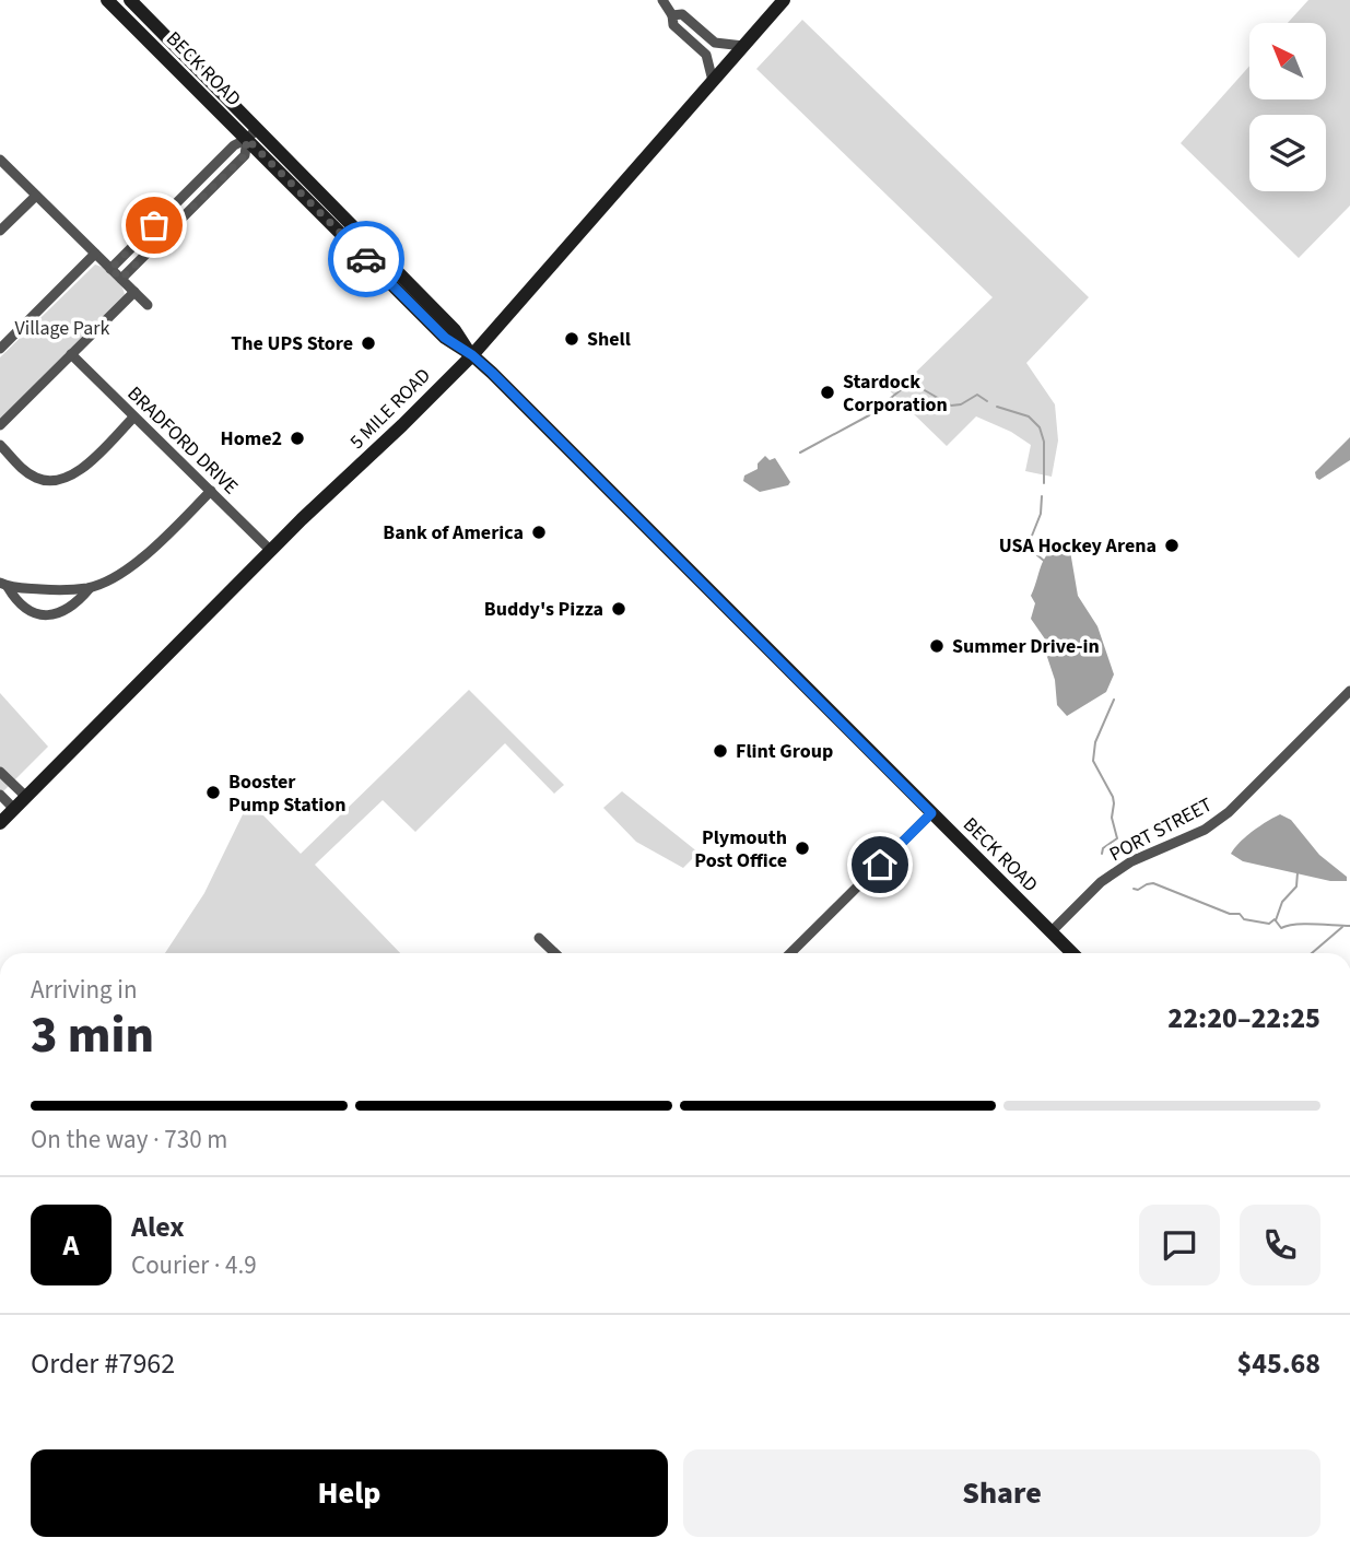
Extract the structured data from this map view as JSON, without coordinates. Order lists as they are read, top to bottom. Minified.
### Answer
{"streets":{"main road":["BECK ROAD","5 MILE ROAD"],"street":["BRADFORD DRIVE","PORT STREET"]},"crossings":[["BECK ROAD","5 MILE ROAD"],["BECK ROAD","PORT STREET"],["5 MILE ROAD","BRADFORD DRIVE"]],"parks":["Village Park"],"places":["Shell","The UPS Store","Stardock Corporation","Home2","Bank of America","USA Hockey Arena","Buddy's Pizza","Summer Drive-in","Flint Group","Booster Pump Station","Plymouth Post Office"],"north":"top left","page":{"heading":["3 min","Arriving in","22:20–22:25"],"panel":["Alex","Courier · 4.9","Order #7962","$45.68"],"bar":"On the way · 730 m","round":"A","buttons":["Help","Share"]}}
